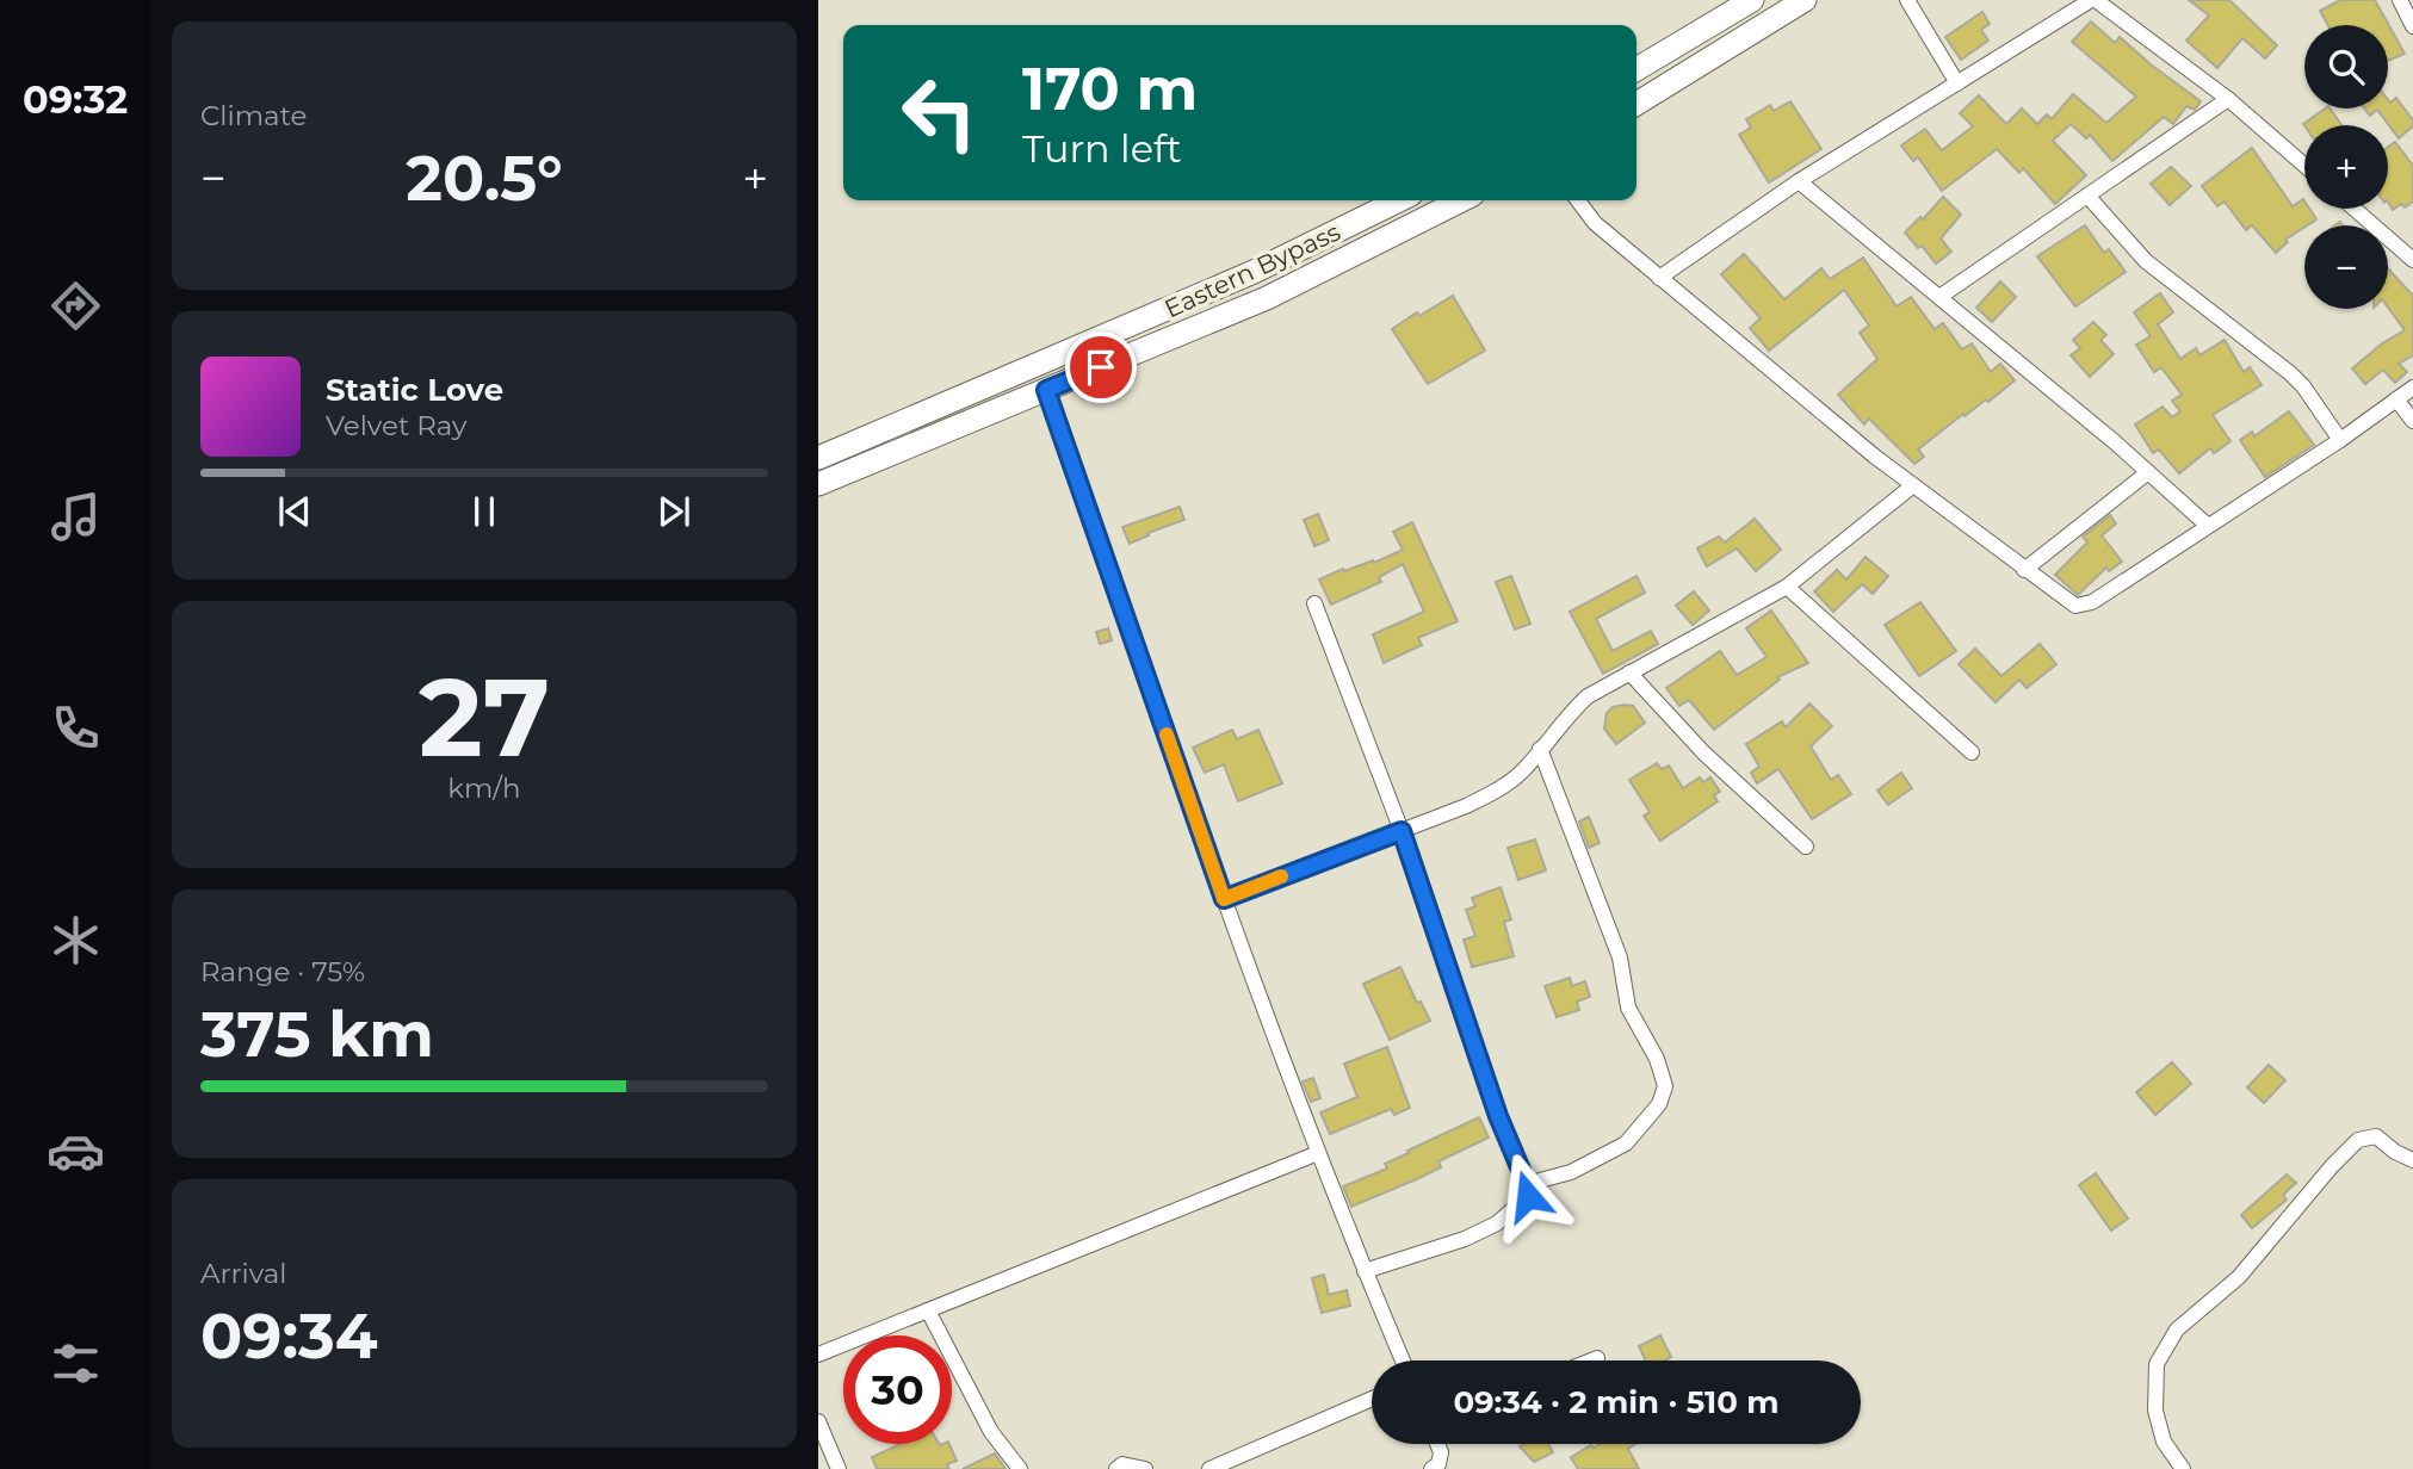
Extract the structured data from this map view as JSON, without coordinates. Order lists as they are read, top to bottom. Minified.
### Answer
{"streets":{"main road":["Eastern Bypass"]},"page":{"tabs":"09:32","tile":["Climate",["27","km/h"],["Range · 75%","375 km"],["Arrival","09:34"]],"map_buttons":["+","−"],"turn":["170 m","Turn left"],"heat":["−","20.5°","+"],"song":["Static Love","Velvet Ray"],"limit":"30","trip":"09:34 · 2 min · 510 m"}}
